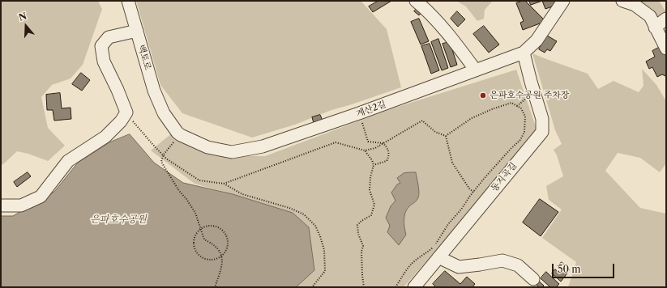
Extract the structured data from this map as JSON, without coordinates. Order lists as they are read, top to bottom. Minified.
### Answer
{"streets":{"street":["백토로","계산2길","동지곡길"]},"crossings":[["백토로","계산2길"],["계산2길","동지곡길"]],"water":["은파호수공원"],"places":["은파호수공원 주차장"],"scale_bar":"50 m","north":"top"}
